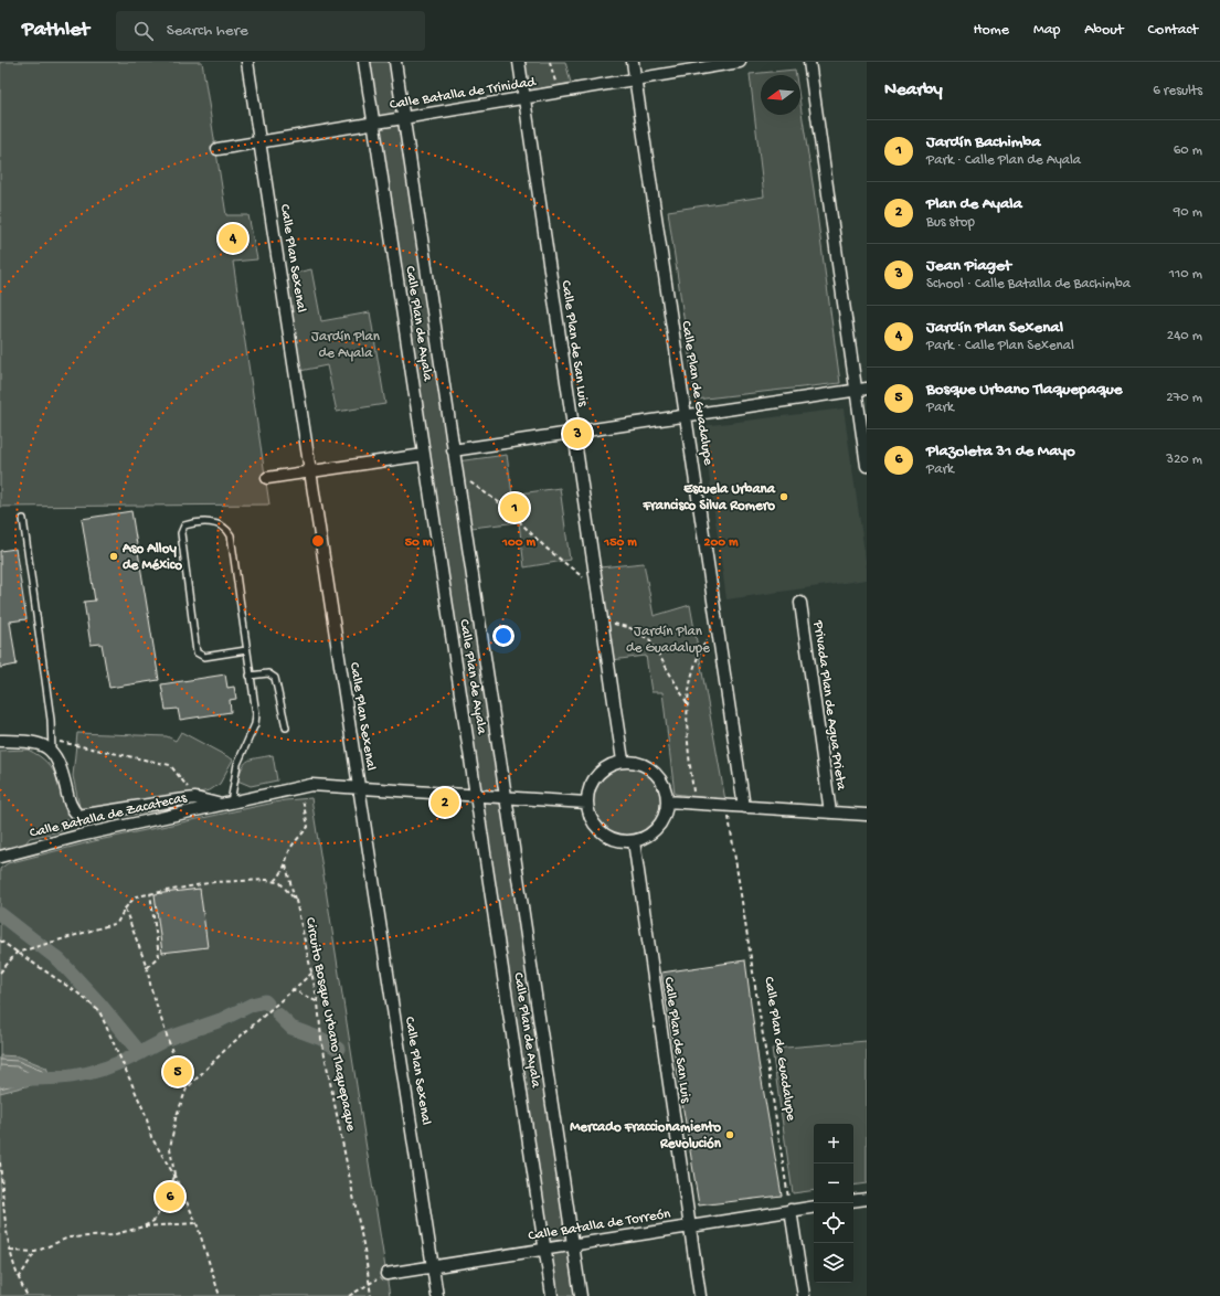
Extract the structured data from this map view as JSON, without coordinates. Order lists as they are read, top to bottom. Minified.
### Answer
{"streets":{"street":["Calle Batalla de Trinidad","Calle Plan Sexenal","Calle Plan de Ayala","Calle Plan de San Luis","Calle Plan de Guadalupe","Privada Plan de Agua Prieta","Calle Batalla de Zacatecas","Calle Batalla de Torreón"],"path":["Circuito Bosque Urbano Tlaquepaque"]},"crossings":[["Calle Batalla de Trinidad","Calle Plan Sexenal"],["Calle Batalla de Trinidad","Calle Plan de Ayala"],["Calle Batalla de Trinidad","Calle Plan de San Luis"],["Calle Batalla de Trinidad","Calle Plan de Guadalupe"],["Calle Plan Sexenal","Calle Batalla de Zacatecas"],["Calle Plan Sexenal","Calle Batalla de Torreón"],["Calle Plan de Ayala","Calle Batalla de Zacatecas"],["Calle Plan de Ayala","Calle Batalla de Torreón"],["Calle Plan de San Luis","Calle Batalla de Zacatecas"],["Calle Plan de San Luis","Calle Batalla de Torreón"],["Calle Plan de Guadalupe","Calle Batalla de Torreón"]],"parks":["Jardín Plan de Ayala","Jardín Plan de Guadalupe"],"places":["Escuela Urbana Francisco Silva Romero","Aso Alloy de México","Mercado Fraccionamiento Revolución"],"north":"left","page":{"header":"Pathlet","search":"Search here","nav":["Home","Map","About","Contact"],"heading":["Nearby","6 results"],"list":[{"mark":"1","name":"Jardín Bachimba","note":"Park · Calle Plan de Ayala","value":"60 m"},{"mark":"2","name":"Plan de Ayala","note":"Bus stop","value":"90 m"},{"mark":"3","name":"Jean Piaget","note":"School · Calle Batalla de Bachimba","value":"110 m"},{"mark":"4","name":"Jardín Plan Sexenal","note":"Park · Calle Plan Sexenal","value":"240 m"},{"mark":"5","name":"Bosque Urbano Tlaquepaque","note":"Park","value":"270 m"},{"mark":"6","name":"Plazoleta 31 de Mayo","note":"Park","value":"320 m"}],"pins":["4","3","1","2","5","6"],"map_buttons":["+","−"]},"rings":["50 m","100 m","150 m","200 m"]}
